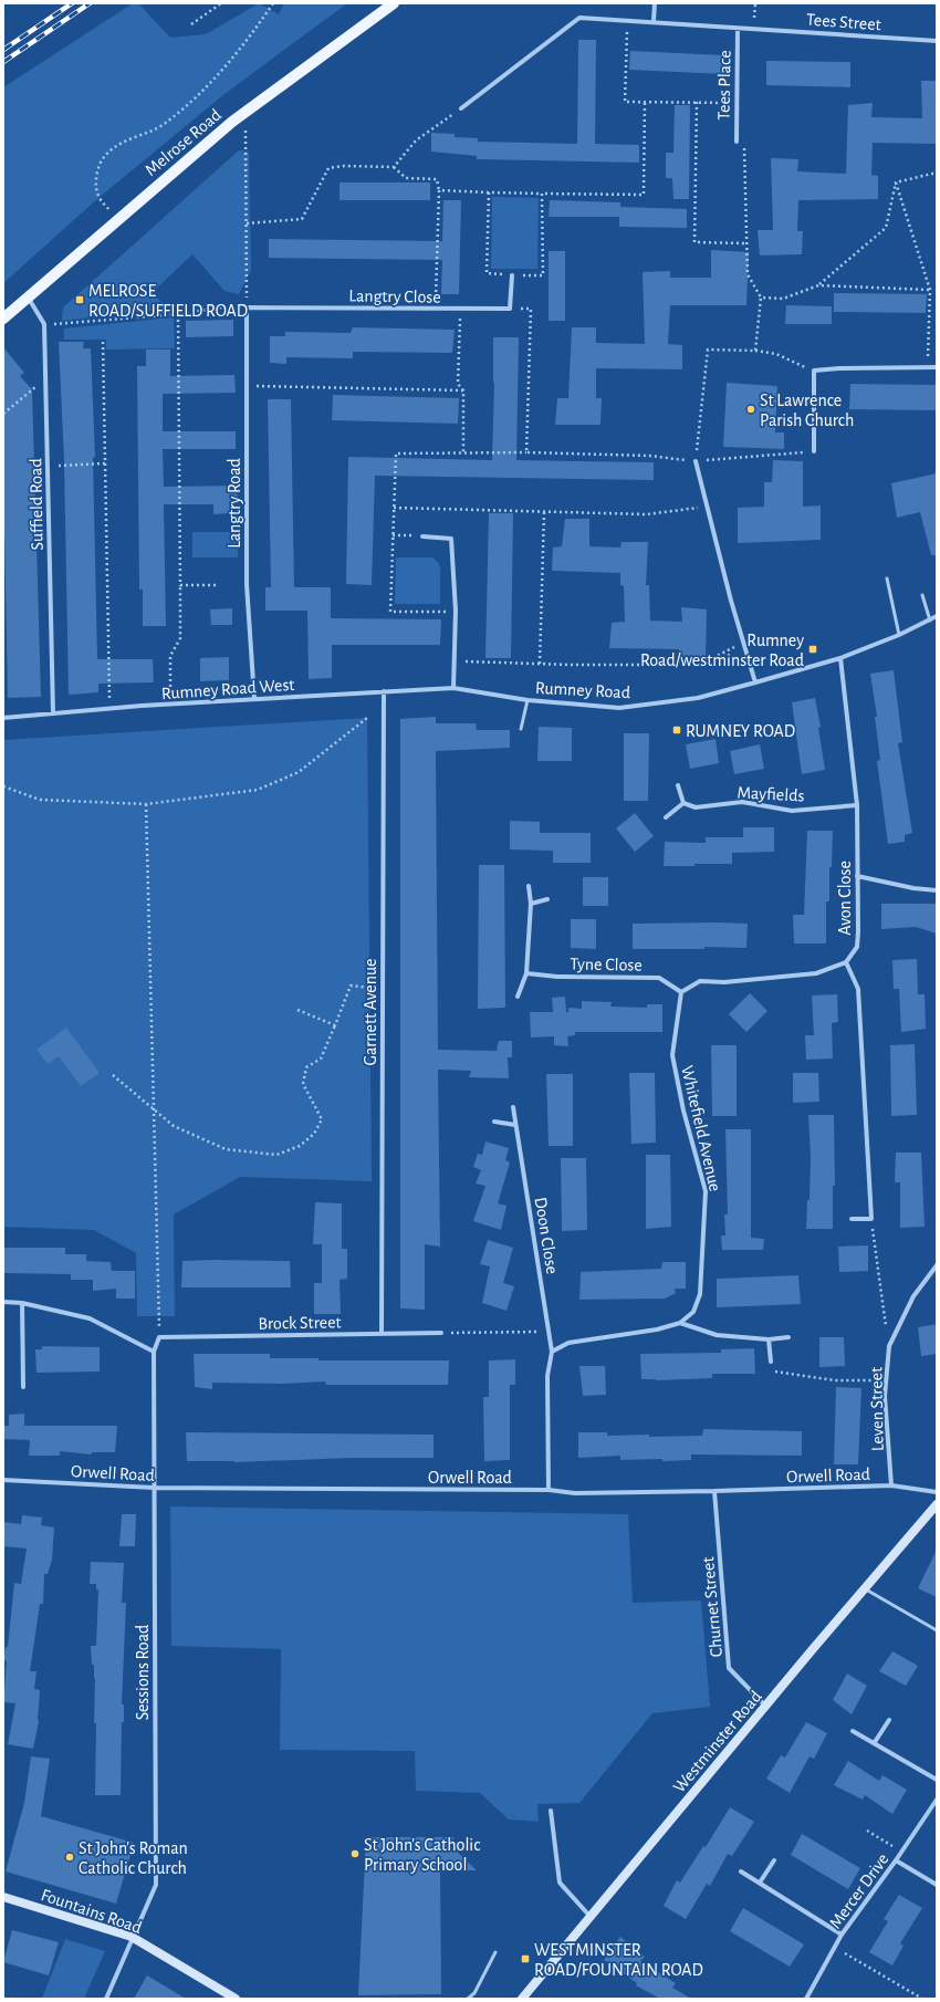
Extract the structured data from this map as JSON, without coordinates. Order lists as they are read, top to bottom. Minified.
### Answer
{"streets":{"main road":["Melrose Road"],"street":["Tees Street","Tees Place","Langtry Close","Langtry Road","Suffield Road","Rumney Road West","Rumney Road","Mayfields","Avon Close","Tyne Close","Garnett Avenue","Whitefield Avenue","Doon Close","Brock Street","Leven Street","Orwell Road","Churnet Street","Sessions Road","Westminster Road","Mercer Drive","Fountains Road"]},"crossings":[["Tees Street","Tees Place"],["Melrose Road","Suffield Road"],["Langtry Close","Langtry Road"],["Langtry Road","Rumney Road West"],["Suffield Road","Rumney Road West"],["Rumney Road West","Rumney Road"],["Rumney Road West","Garnett Avenue"],["Rumney Road","Avon Close"],["Mayfields","Avon Close"],["Tyne Close","Whitefield Avenue"],["Garnett Avenue","Brock Street"],["Brock Street","Sessions Road"],["Leven Street","Orwell Road"],["Orwell Road","Churnet Street"],["Orwell Road","Sessions Road"],["Churnet Street","Westminster Road"],["Sessions Road","Fountains Road"]],"places":{"transit":["MELROSE ROAD/SUFFIELD ROAD","Rumney Road/westminster Road","RUMNEY ROAD","WESTMINSTER ROAD/FOUNTAIN ROAD"],"other":["St Lawrence Parish Church","St John's Catholic Primary School","St John's Roman Catholic Church"]}}
